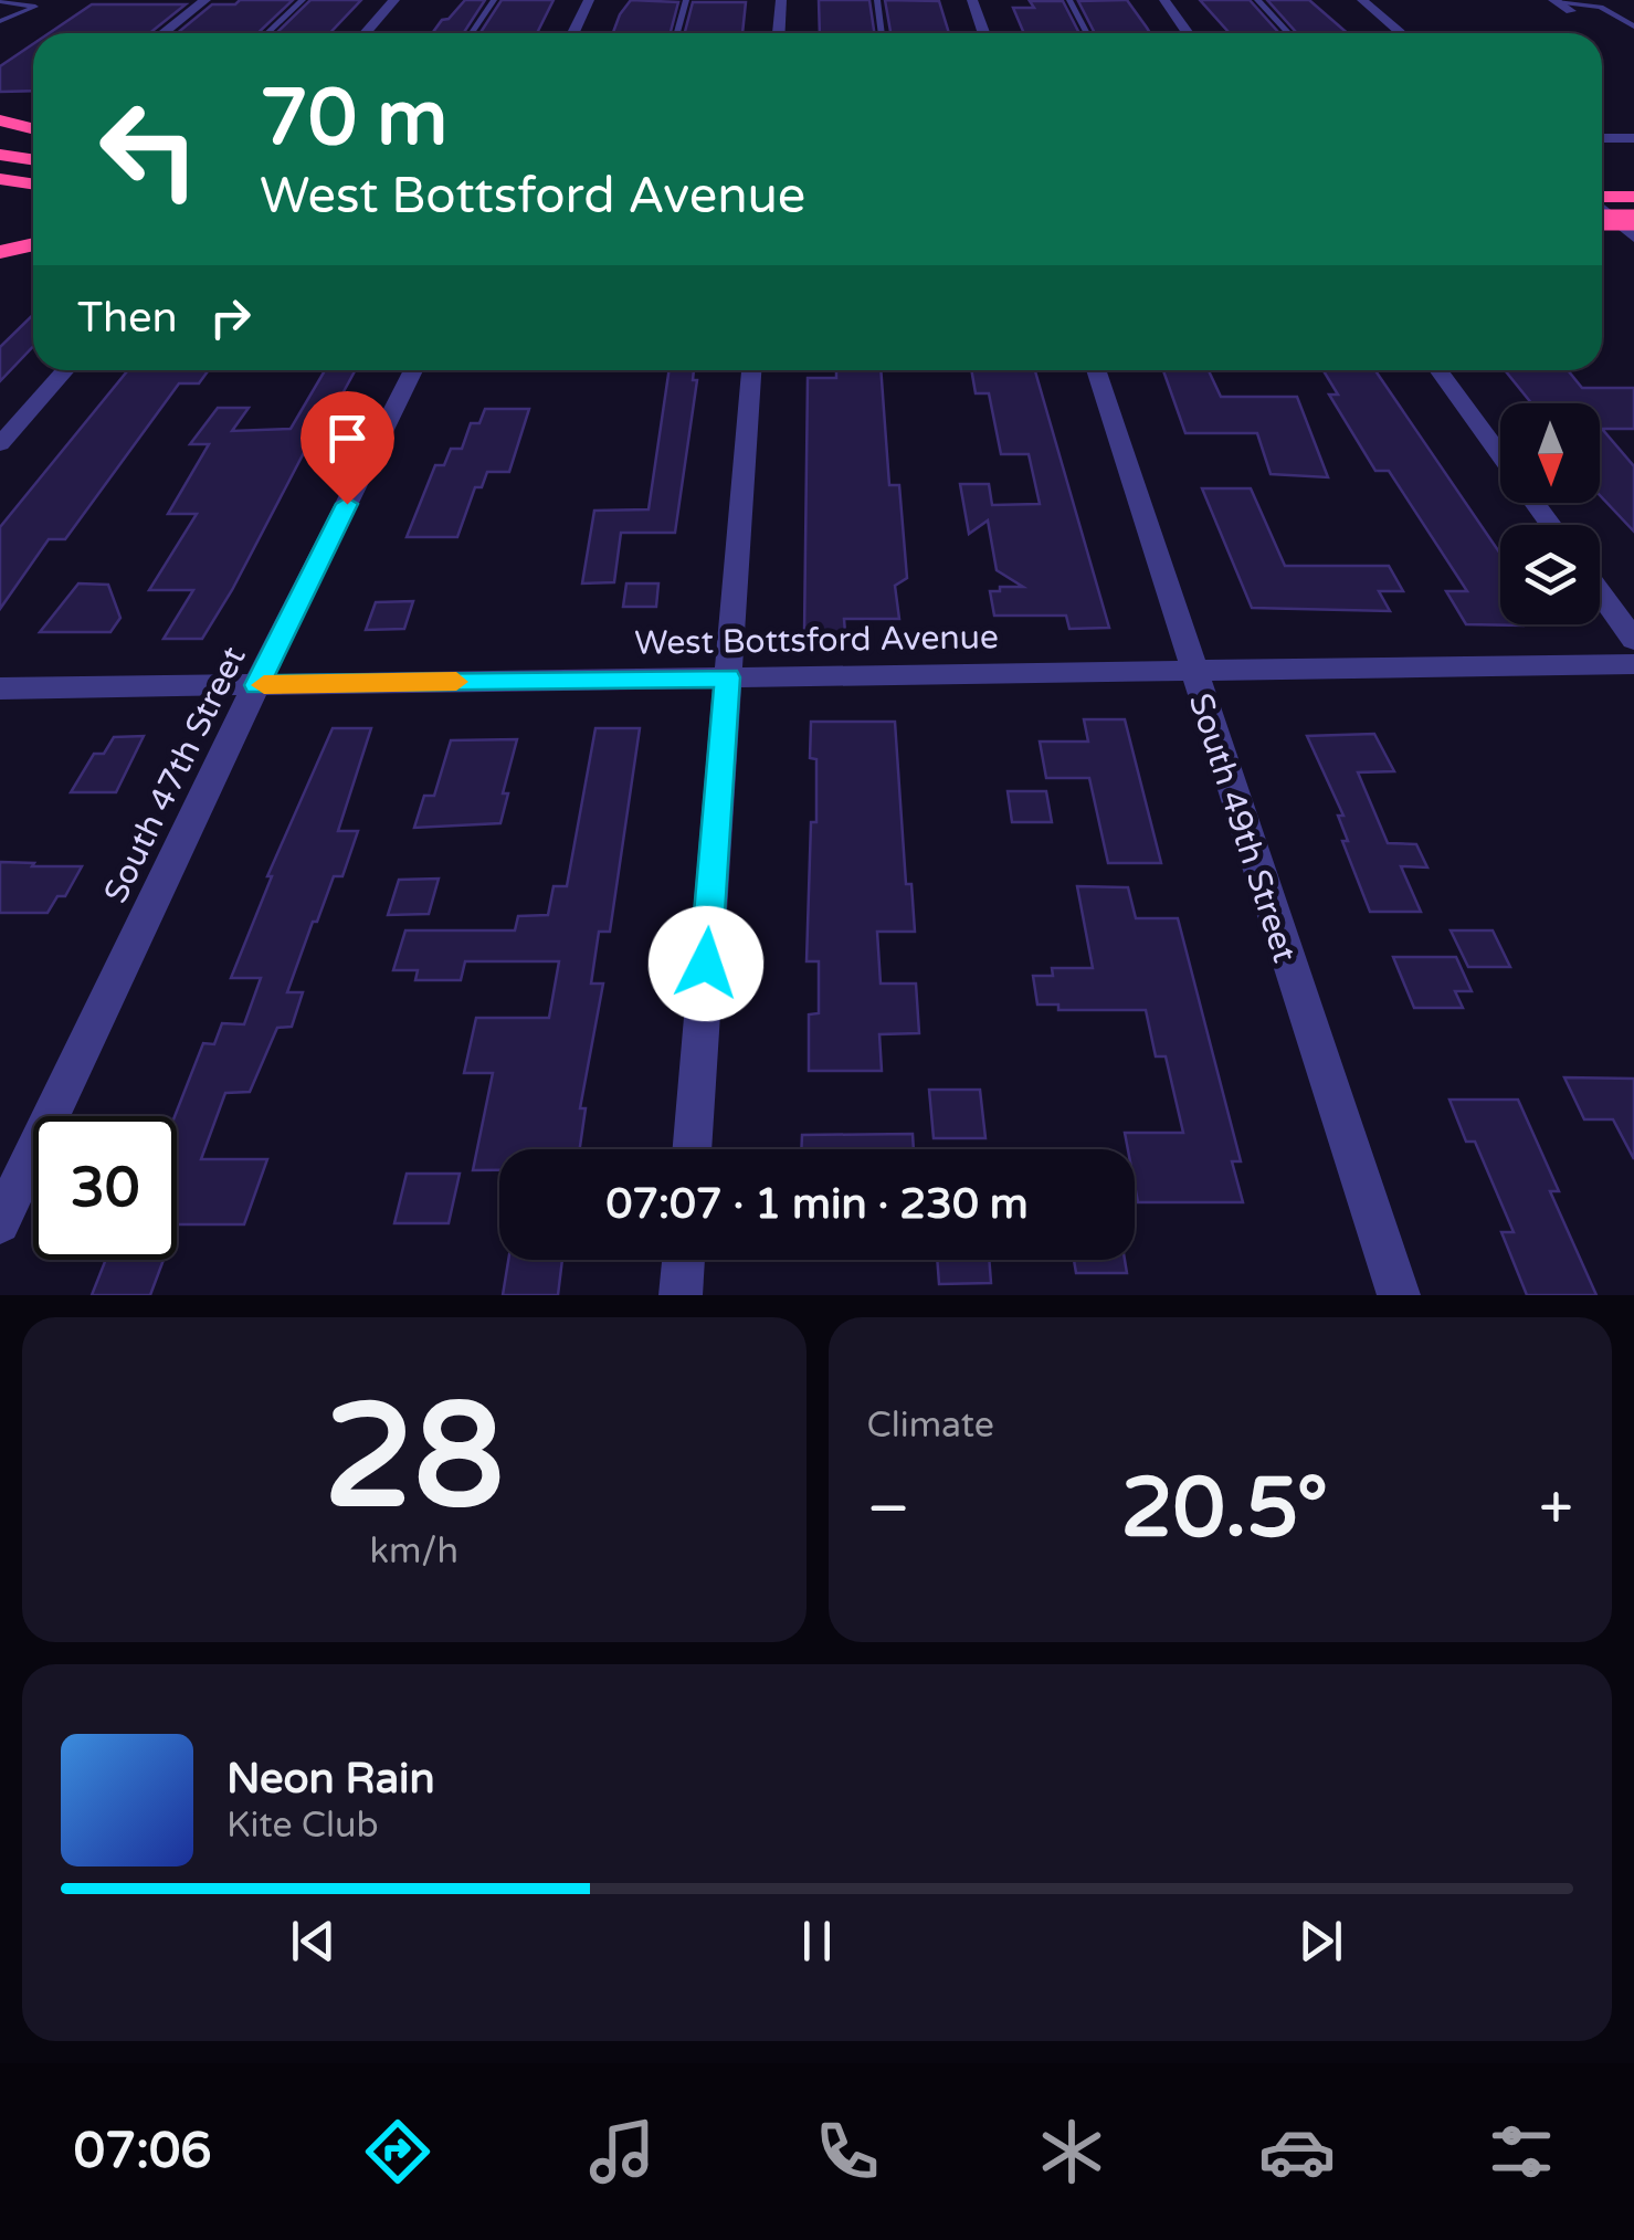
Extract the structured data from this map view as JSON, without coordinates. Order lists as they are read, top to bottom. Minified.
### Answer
{"streets":{"street":["West Bottsford Avenue","South 47th Street","South 49th Street"]},"crossings":[["West Bottsford Avenue","South 47th Street"],["West Bottsford Avenue","South 49th Street"]],"north":"bottom","page":{"turn":["70 m","West Bottsford Avenue"],"then":"Then","limit":"30","trip":"07:07 · 1 min · 230 m","tile":[["28","km/h"],"Climate"],"heat":["−","20.5°","+"],"song":["Neon Rain","Kite Club"],"tabs":"07:06"}}
